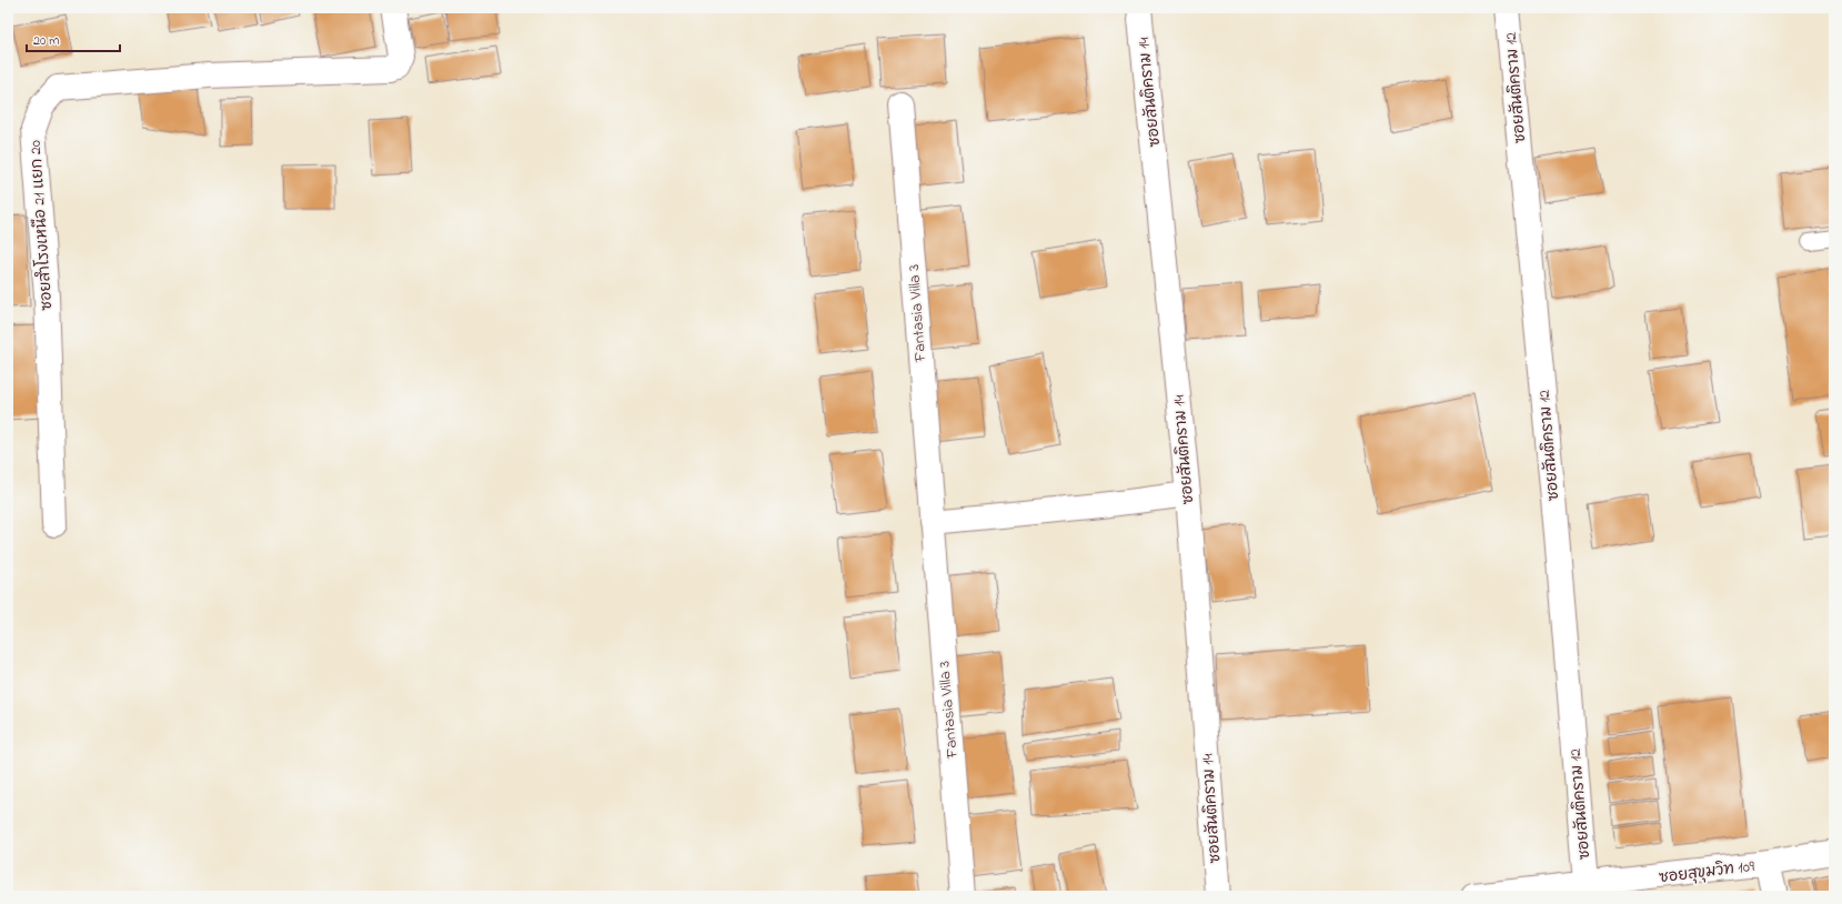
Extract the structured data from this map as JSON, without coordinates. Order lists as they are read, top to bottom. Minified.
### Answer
{"streets":{"street":["ซอยสันติคราม 12","ซอยสันติคราม 14","ซอยสำโรงเหนือ 21 แยก 20","Fantasia Villa 3","ซอยสุขุมวิท 109"]},"crossings":[["ซอยสันติคราม 12","ซอยสุขุมวิท 109"]],"scale_bar":"20 m"}
